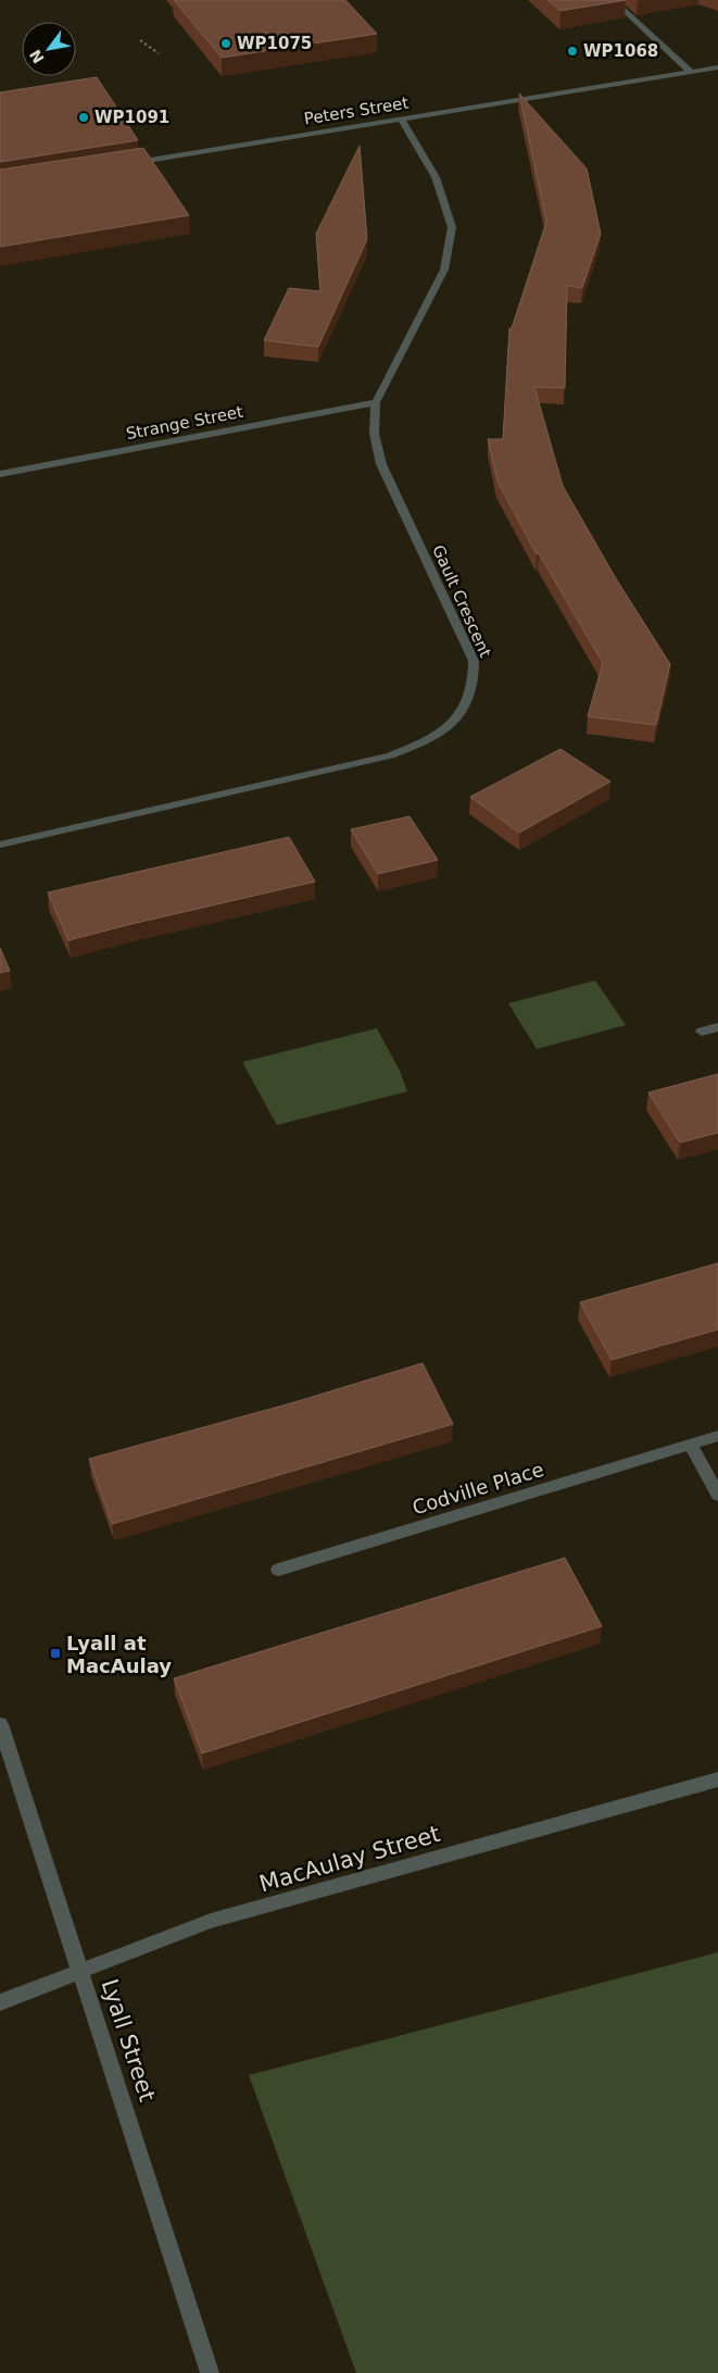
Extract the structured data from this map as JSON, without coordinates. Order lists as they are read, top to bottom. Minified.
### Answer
{"streets":{"street":["Peters Street","Strange Street","Gault Crescent","Codville Place","MacAulay Street","Lyall Street"]},"crossings":[["Peters Street","Gault Crescent"],["Strange Street","Gault Crescent"],["MacAulay Street","Lyall Street"]],"places":{"other":["WP1075","WP1068","WP1091"],"transit":["Lyall at MacAulay"]},"north":"bottom left"}
